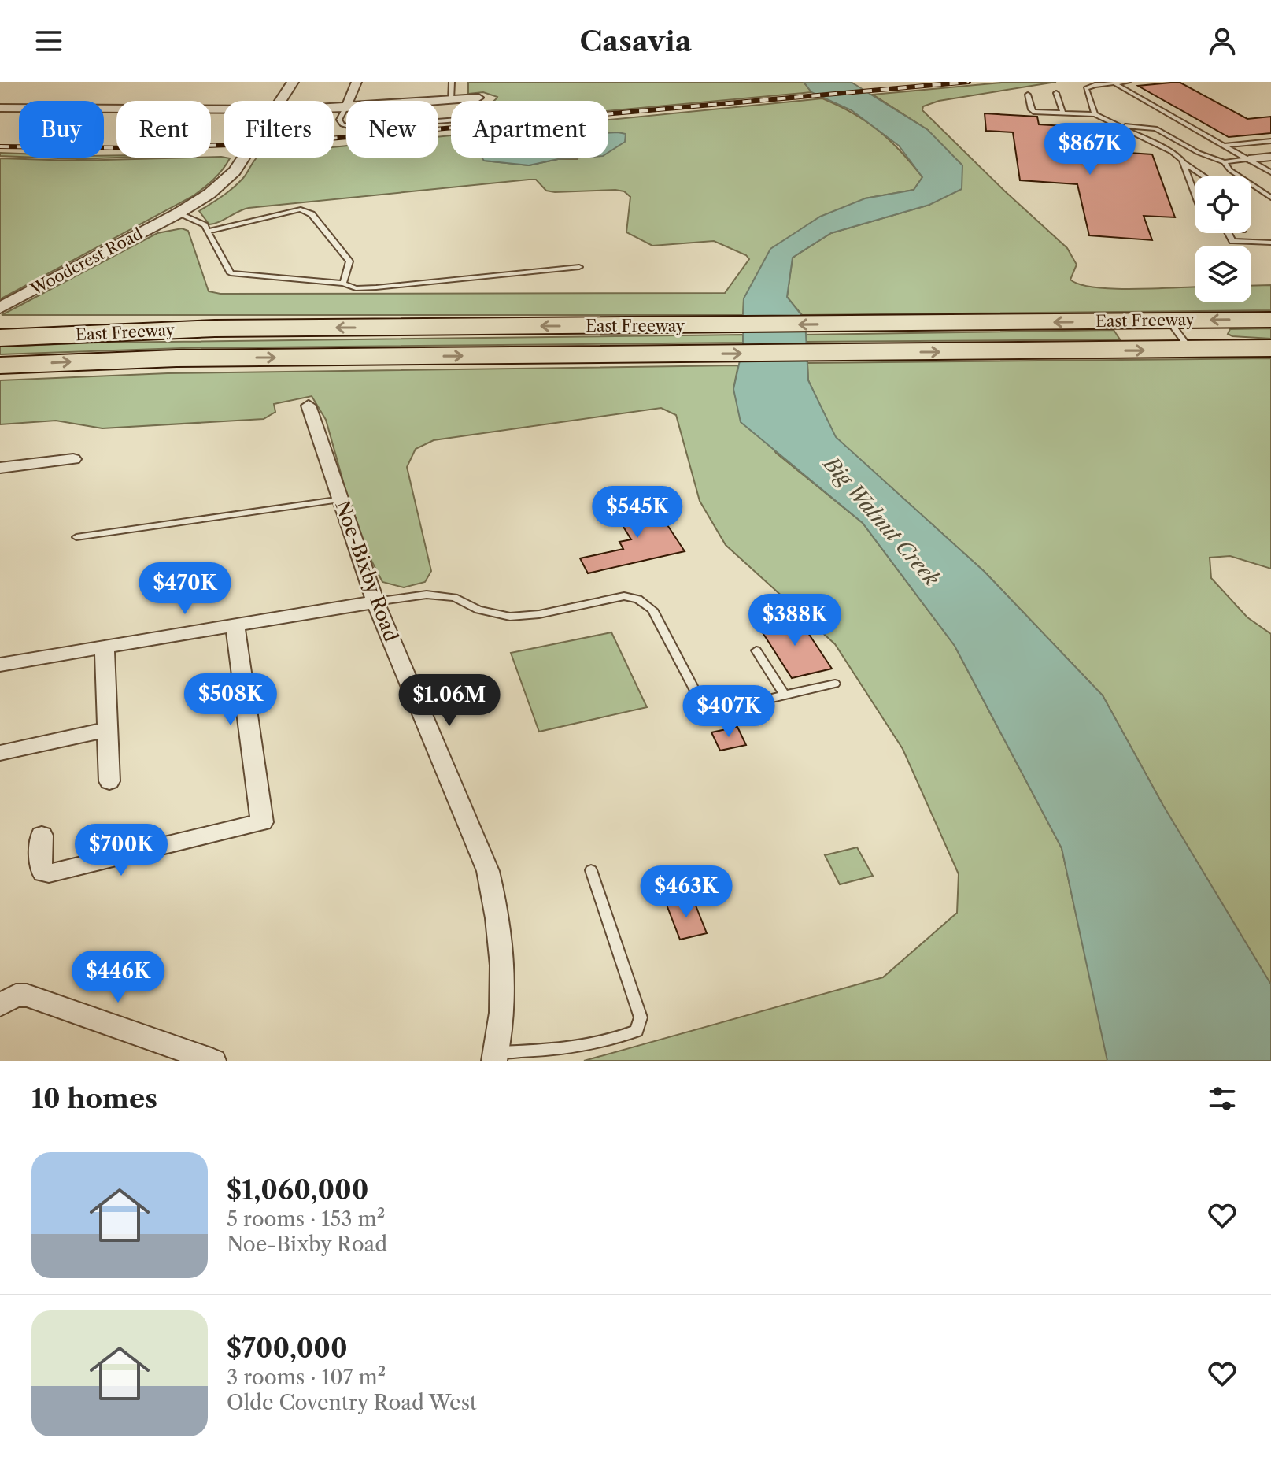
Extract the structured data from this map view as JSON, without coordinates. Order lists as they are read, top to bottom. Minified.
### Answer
{"streets":{"highway":["East Freeway"],"street":["Woodcrest Road","Noe-Bixby Road"]},"water":["Big Walnut Creek"],"page":{"header":"Casavia","chip":["Buy","Rent","Filters","New","Apartment"],"price":["$867K","$545K","$470K","$388K","$508K","$1.06M","$407K","$700K","$463K","$446K"],"heading":"10 homes","list":[{"name":"$1,060,000","note":"5 rooms · 153 m² · Noe-Bixby Road"},{"name":"$700,000","note":"3 rooms · 107 m² · Olde Coventry Road West"}]}}
